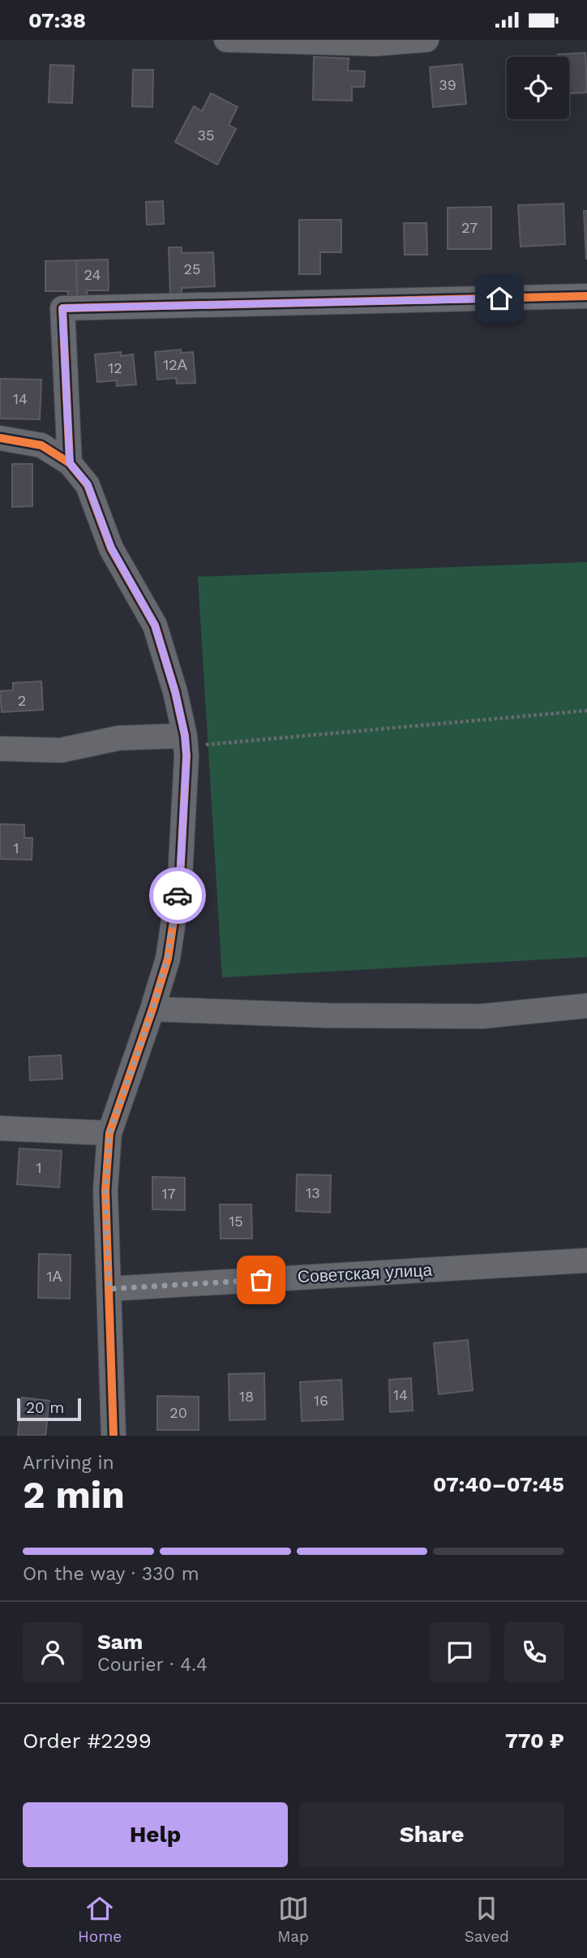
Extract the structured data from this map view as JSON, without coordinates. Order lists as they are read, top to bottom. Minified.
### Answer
{"streets":{"street":["Советская улица"]},"house_numbers":["39","35","27","25","24","12А","12","14","2","1","1","13","17","15","1А","14","18","16","20"],"scale_bar":"20 m","page":{"status":"07:38","scale":"20 m","heading":["2 min","Arriving in","07:40–07:45"],"panel":["Sam","Courier · 4.4","Order #2299","770 ₽"],"bar":"On the way · 330 m","buttons":["Help","Share"],"tabs":["Home","Map","Saved"]}}
